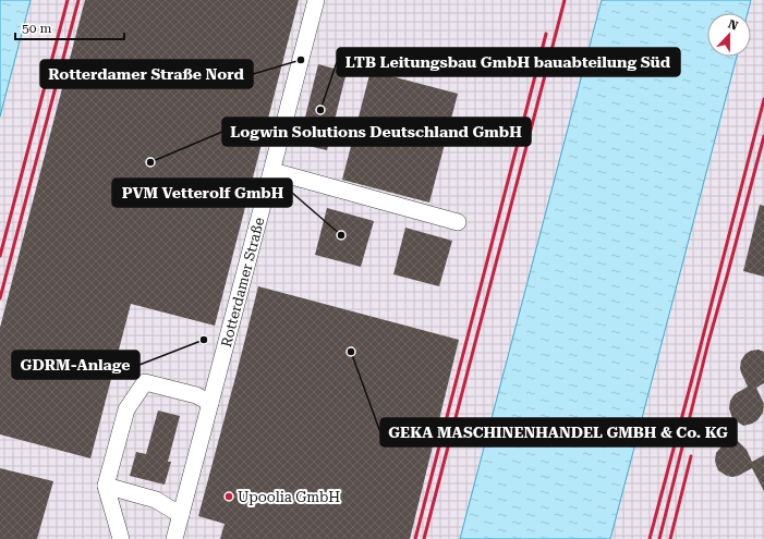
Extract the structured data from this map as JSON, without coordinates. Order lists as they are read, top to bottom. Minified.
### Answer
{"streets":{"street":["Rotterdamer Straße"]},"places":["Rotterdamer Straße Nord","LTB Leitungsbau GmbH bauabteilung Süd","Logwin Solutions Deutschland GmbH","PVM Vetterolf GmbH","GDRM-Anlage","GEKA MASCHINENHANDEL GMBH & Co. KG","Upoolia GmbH"],"scale_bar":"50 m","north":"top"}
